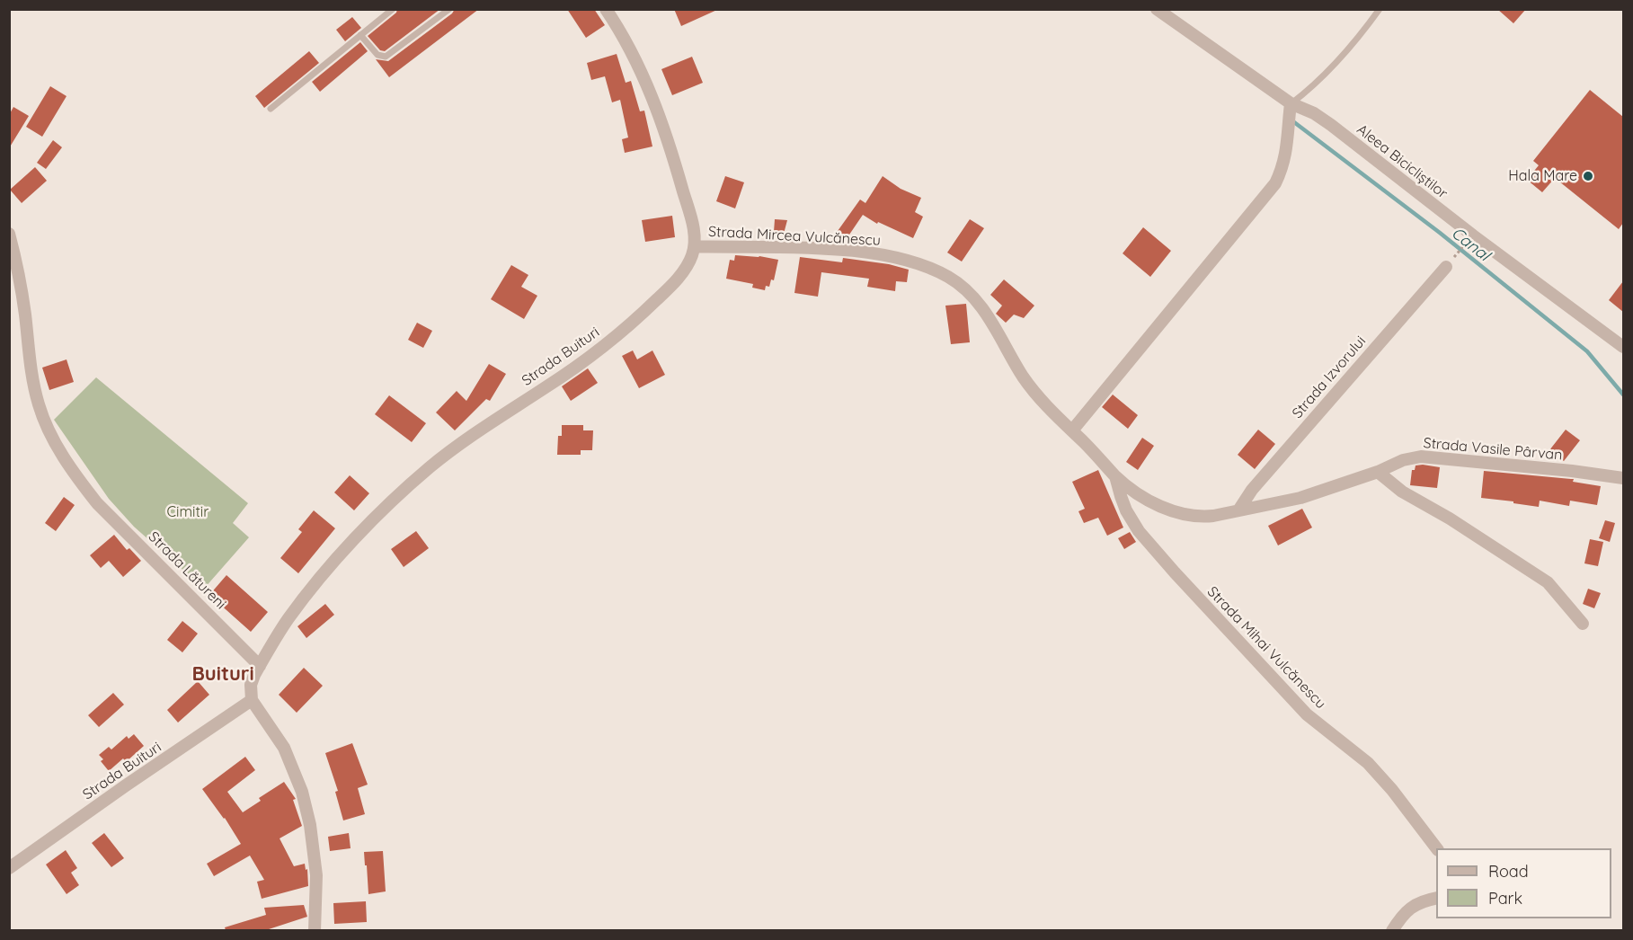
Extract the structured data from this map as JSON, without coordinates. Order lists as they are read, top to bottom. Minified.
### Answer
{"streets":{"street":["Aleea Bicicliștilor","Strada Mircea Vulcănescu","Strada Buituri","Strada Izvorului","Strada Vasile Pârvan","Strada Lătureni","Strada Mihai Vulcănescu"]},"crossings":[["Strada Mircea Vulcănescu","Strada Buituri"],["Strada Mircea Vulcănescu","Strada Izvorului"],["Strada Mircea Vulcănescu","Strada Vasile Pârvan"],["Strada Mircea Vulcănescu","Strada Mihai Vulcănescu"],["Strada Buituri","Strada Lătureni"],["Strada Izvorului","Strada Vasile Pârvan"]],"districts":["Buituri"],"water":["Canal"],"parks":["Cimitir"],"places":["Hala Mare"],"legend":["Road","Park"]}
